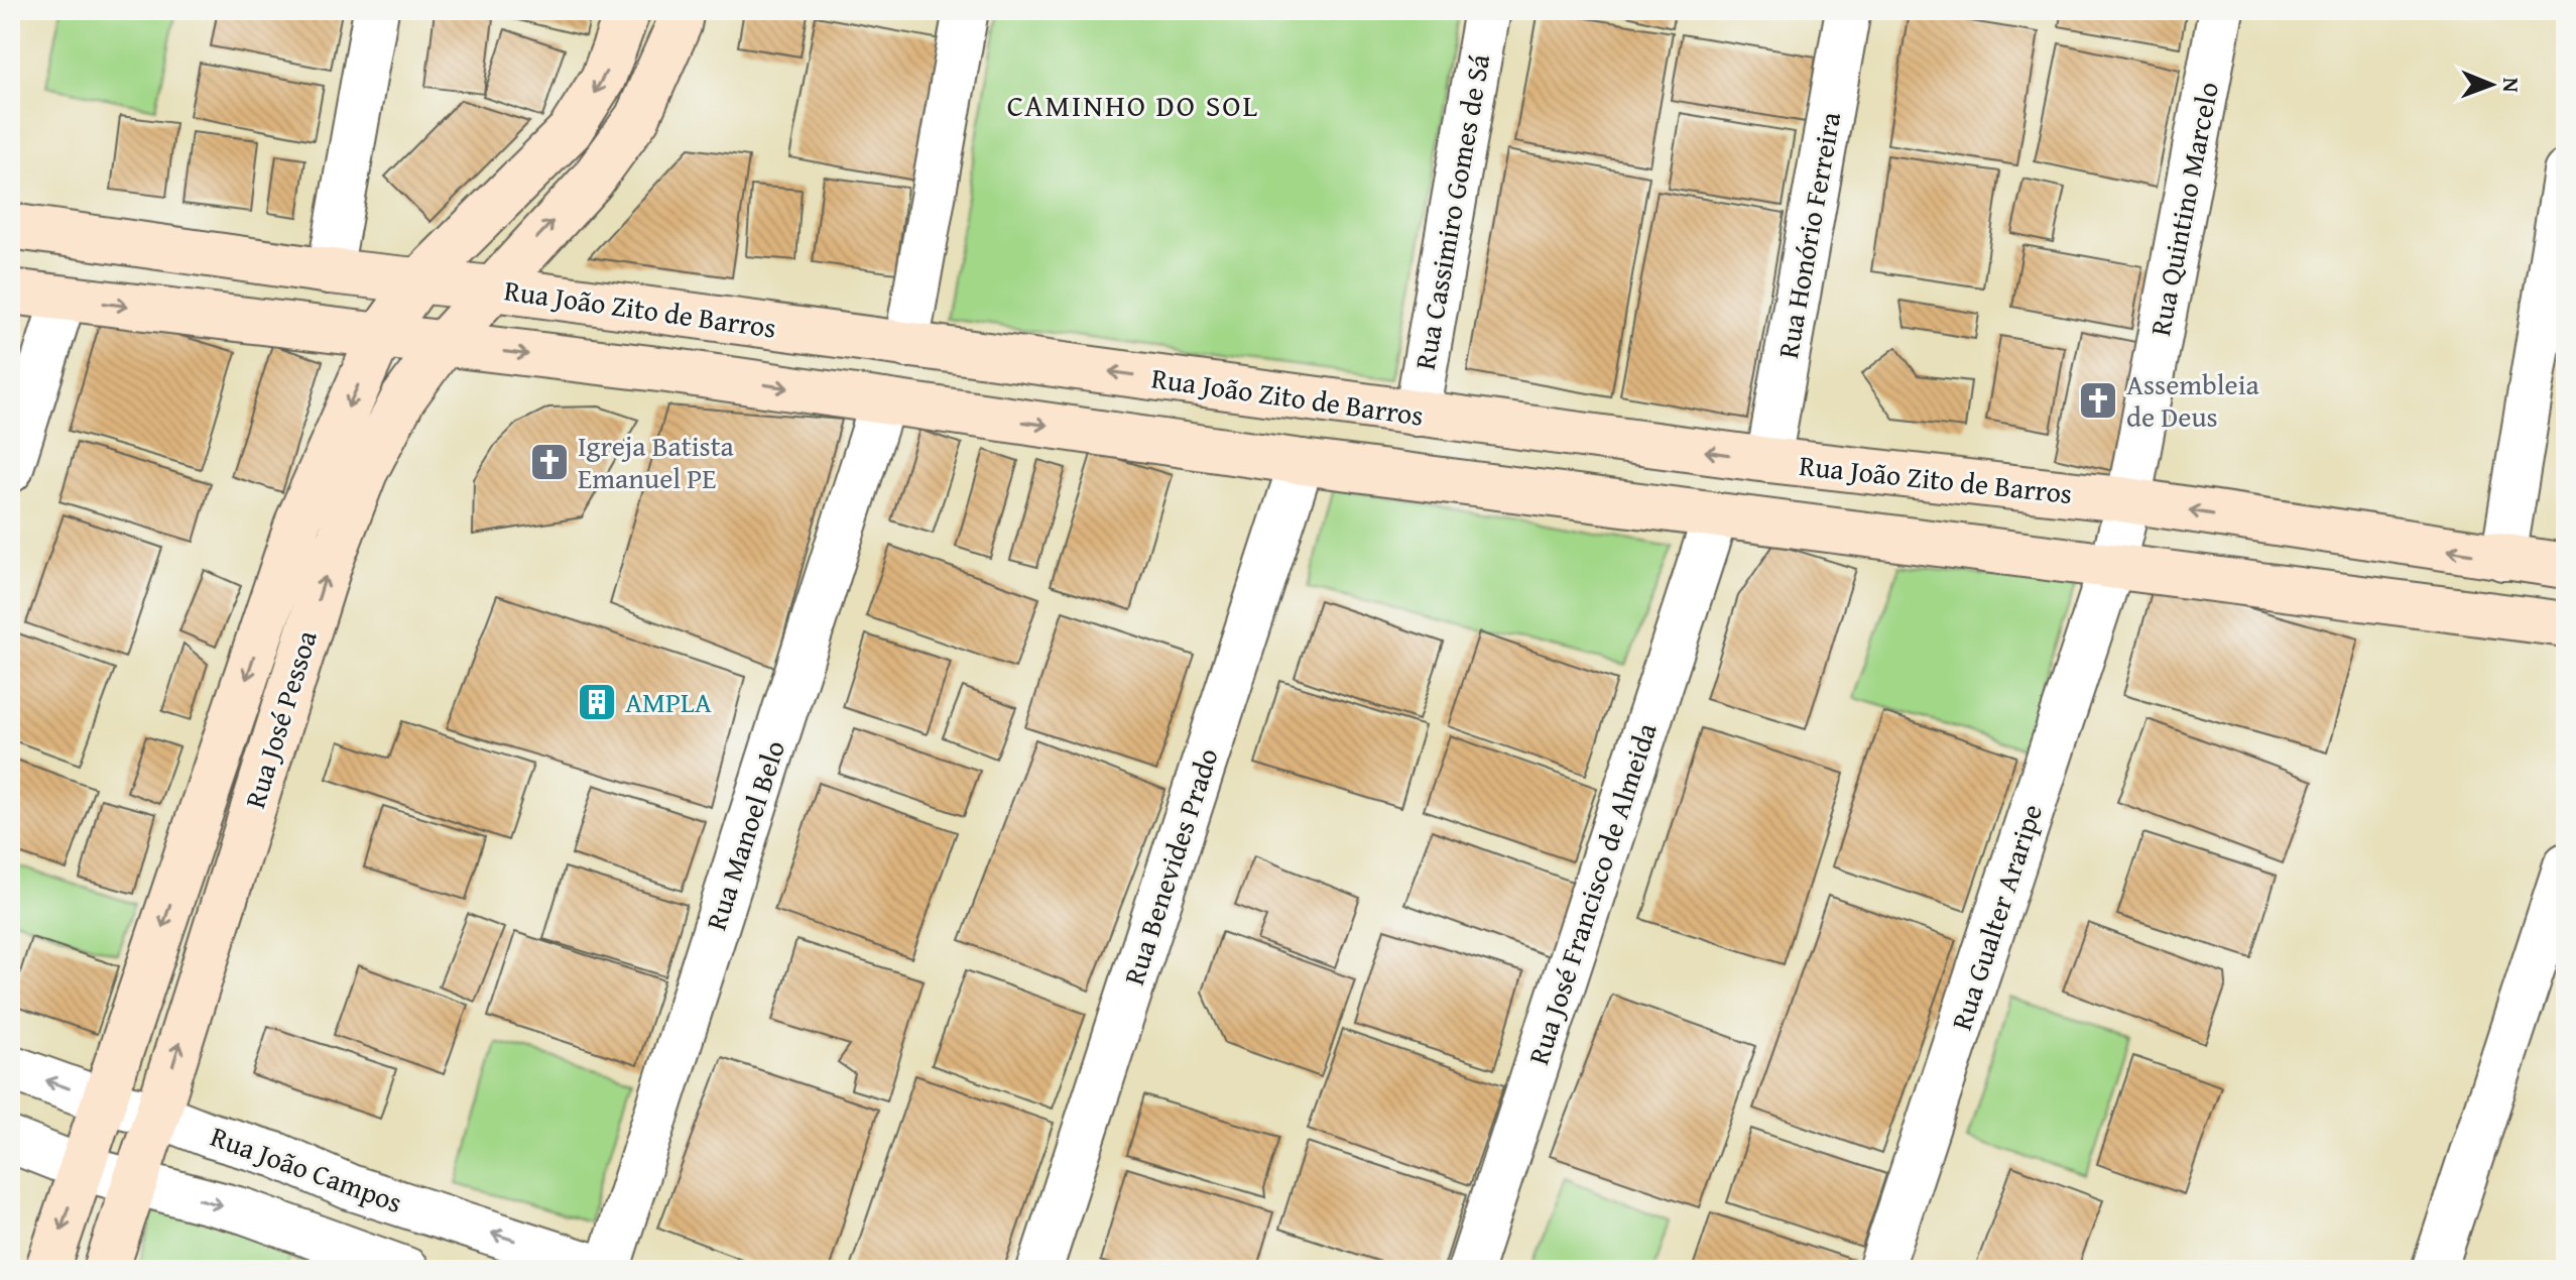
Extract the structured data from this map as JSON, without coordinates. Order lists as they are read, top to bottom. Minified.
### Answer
{"streets":{"street":["Rua Quintino Marcelo","Rua Cassimiro Gomes de Sá","Rua Honório Ferreira","Rua João Zito de Barros","Rua José Pessoa","Rua Manoel Belo","Rua Benevides Prado","Rua José Francisco de Almeida","Rua Gualter Araripe","Rua João Campos"]},"crossings":[["Rua Quintino Marcelo","Rua João Zito de Barros"],["Rua Quintino Marcelo","Rua Gualter Araripe"],["Rua Cassimiro Gomes de Sá","Rua João Zito de Barros"],["Rua Honório Ferreira","Rua João Zito de Barros"],["Rua João Zito de Barros","Rua José Pessoa"],["Rua João Zito de Barros","Rua Manoel Belo"],["Rua João Zito de Barros","Rua Benevides Prado"],["Rua João Zito de Barros","Rua José Francisco de Almeida"],["Rua João Zito de Barros","Rua Gualter Araripe"],["Rua José Pessoa","Rua João Campos"],["Rua Manoel Belo","Rua João Campos"]],"districts":["CAMINHO DO SOL"],"places":{"church":["Assembleia de Deus","Igreja Batista Emanuel PE"],"building":["AMPLA"]},"north":"right"}
